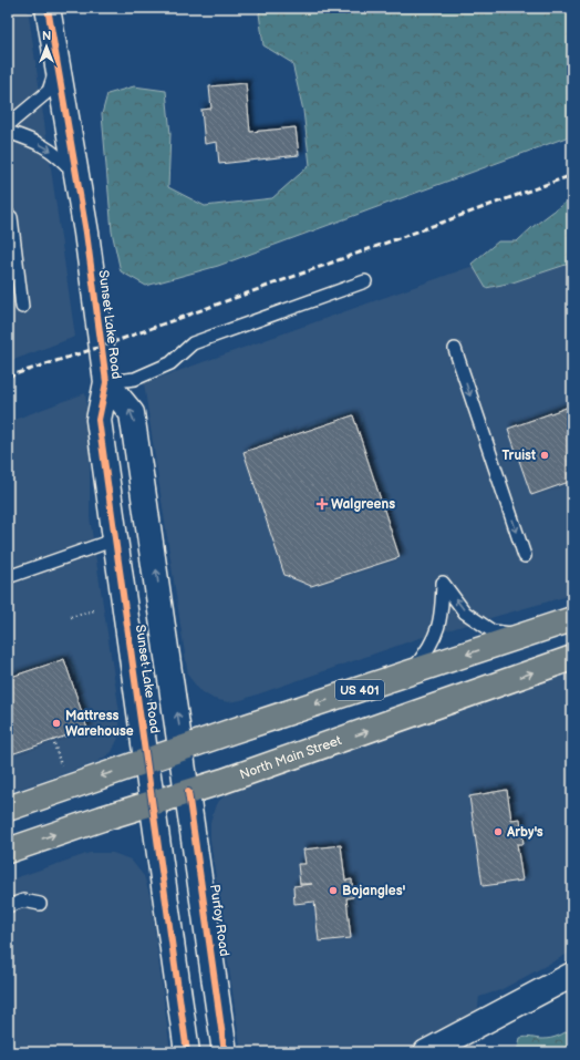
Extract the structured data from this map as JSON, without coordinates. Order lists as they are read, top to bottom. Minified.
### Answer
{"streets":{"highway":["US 401","North Main Street"],"main road":["Sunset Lake Road","Purfoy Road"]},"crossings":[["Sunset Lake Road","US 401"],["Sunset Lake Road","North Main Street"],["Sunset Lake Road","Purfoy Road"],["North Main Street","Purfoy Road"]],"places":{"other":["Truist","Mattress Warehouse","Arby's","Bojangles'"],"health":["Walgreens"]},"north":"top"}
